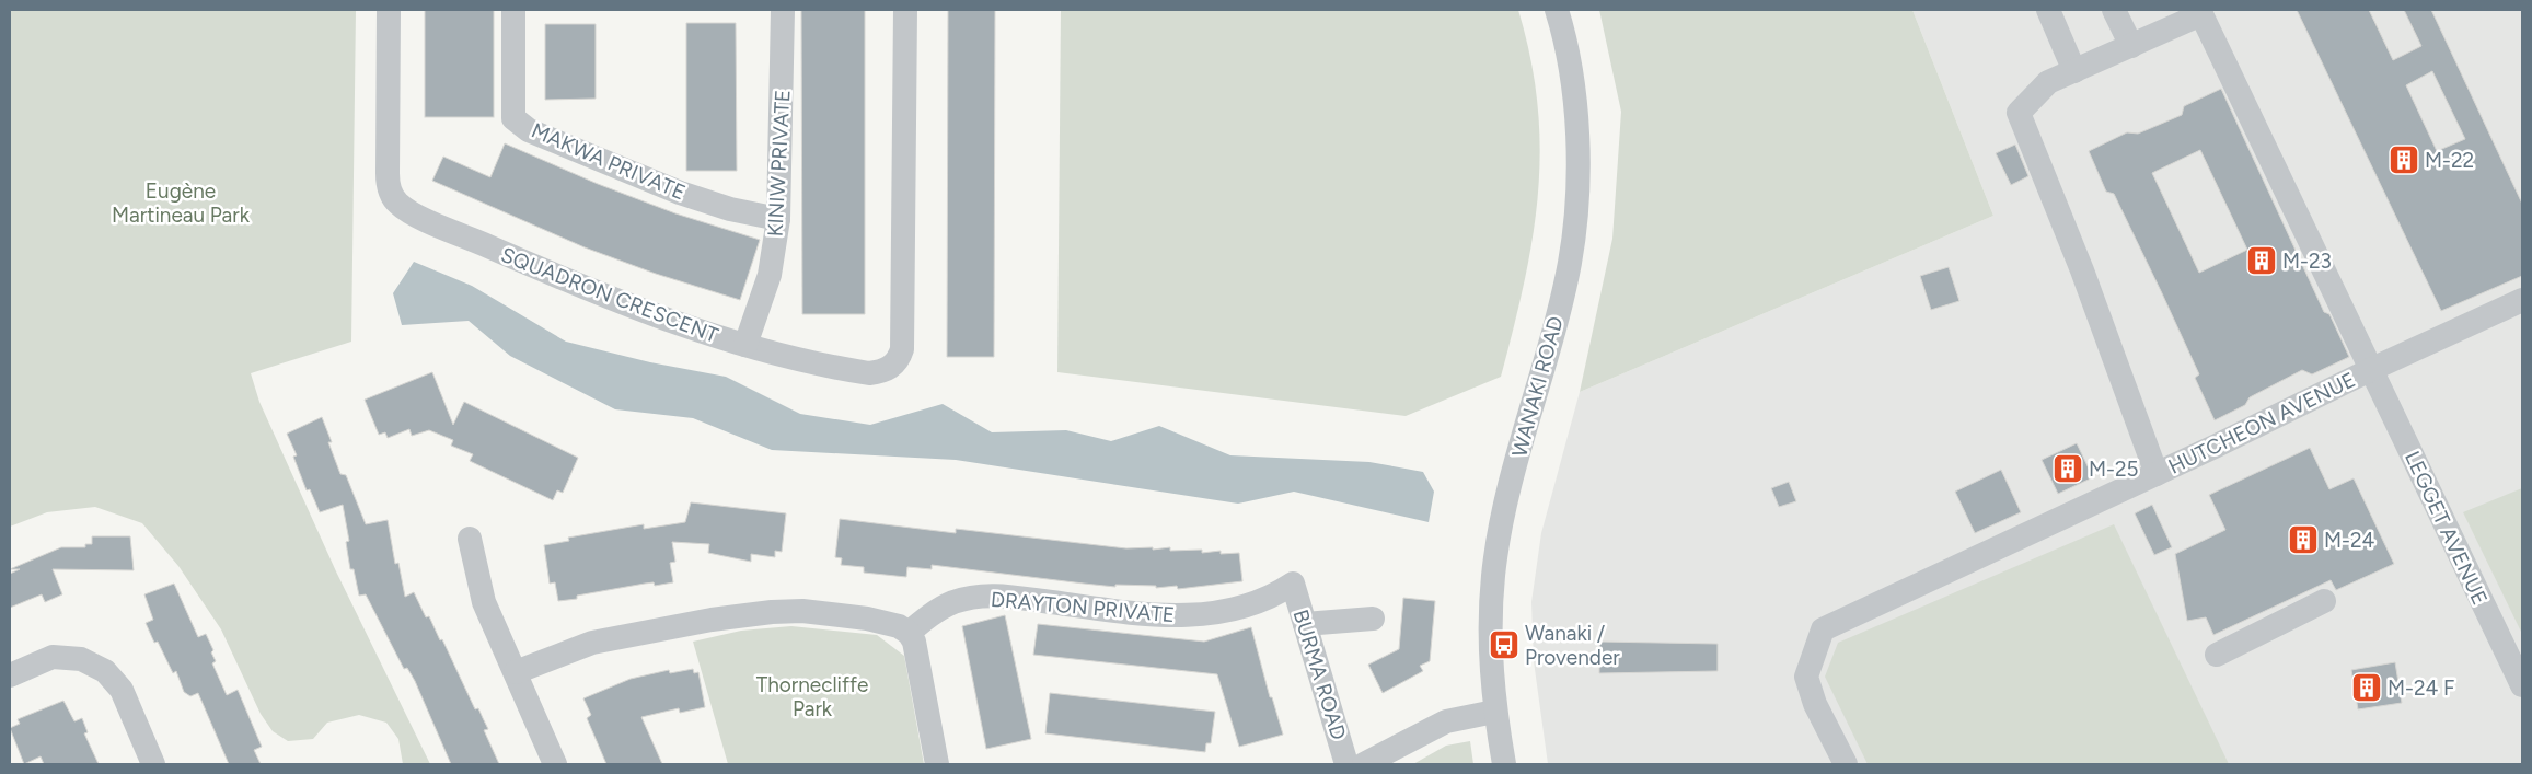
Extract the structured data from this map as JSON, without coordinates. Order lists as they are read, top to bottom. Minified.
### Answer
{"streets":{"street":["MAKWA PRIVATE","KINIW PRIVATE","SQUADRON CRESCENT","WANAKI ROAD","HUTCHEON AVENUE","LEGGET AVENUE","DRAYTON PRIVATE","BURMA ROAD"]},"crossings":[["MAKWA PRIVATE","KINIW PRIVATE"],["KINIW PRIVATE","SQUADRON CRESCENT"],["HUTCHEON AVENUE","LEGGET AVENUE"],["DRAYTON PRIVATE","BURMA ROAD"]],"parks":["Eugène Martineau Park","Thornecliffe Park"],"places":{"building":["M-22","M-23","M-25","M-24","M-24 F"],"bus stop":["Wanaki / Provender"]}}
